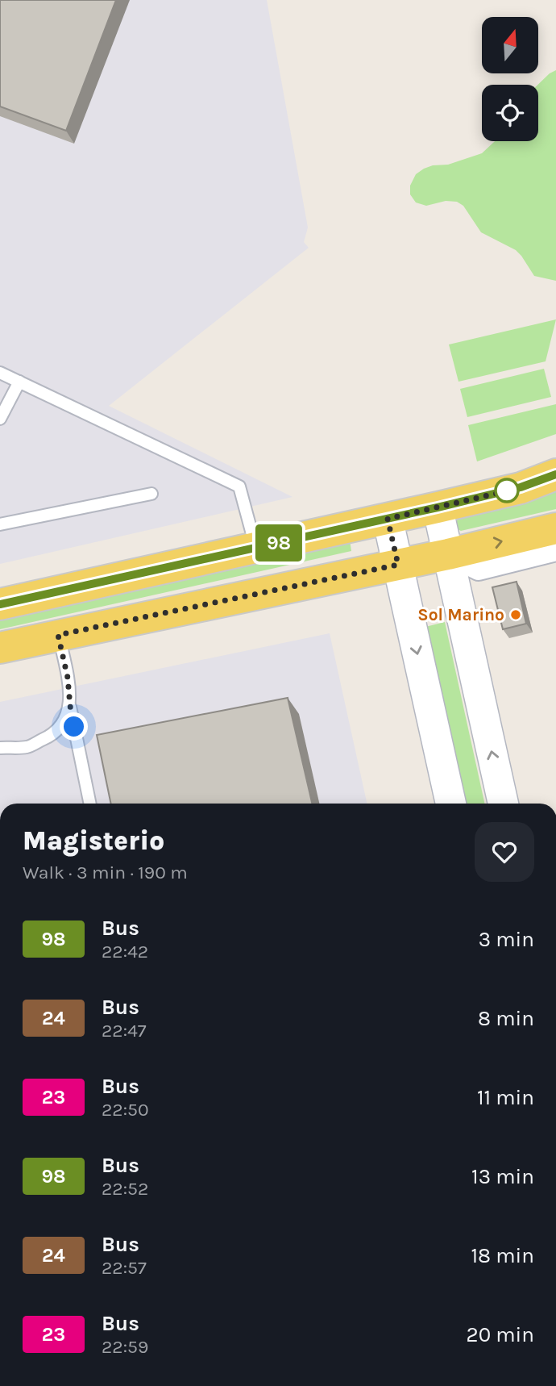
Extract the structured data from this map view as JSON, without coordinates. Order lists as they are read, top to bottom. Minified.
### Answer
{"places":["Sol Marino"],"lines":["bus line 98"],"north":"top","page":{"on_map":"98","heading":["Magisterio","Walk · 3 min · 190 m"],"list":[{"mark":"98","name":"Bus","note":"22:42","value":"3 min"},{"mark":"24","name":"Bus","note":"22:47","value":"8 min"},{"mark":"23","name":"Bus","note":"22:50","value":"11 min"},{"mark":"98","name":"Bus","note":"22:52","value":"13 min"},{"mark":"24","name":"Bus","note":"22:57","value":"18 min"},{"mark":"23","name":"Bus","note":"22:59","value":"20 min"}]}}
